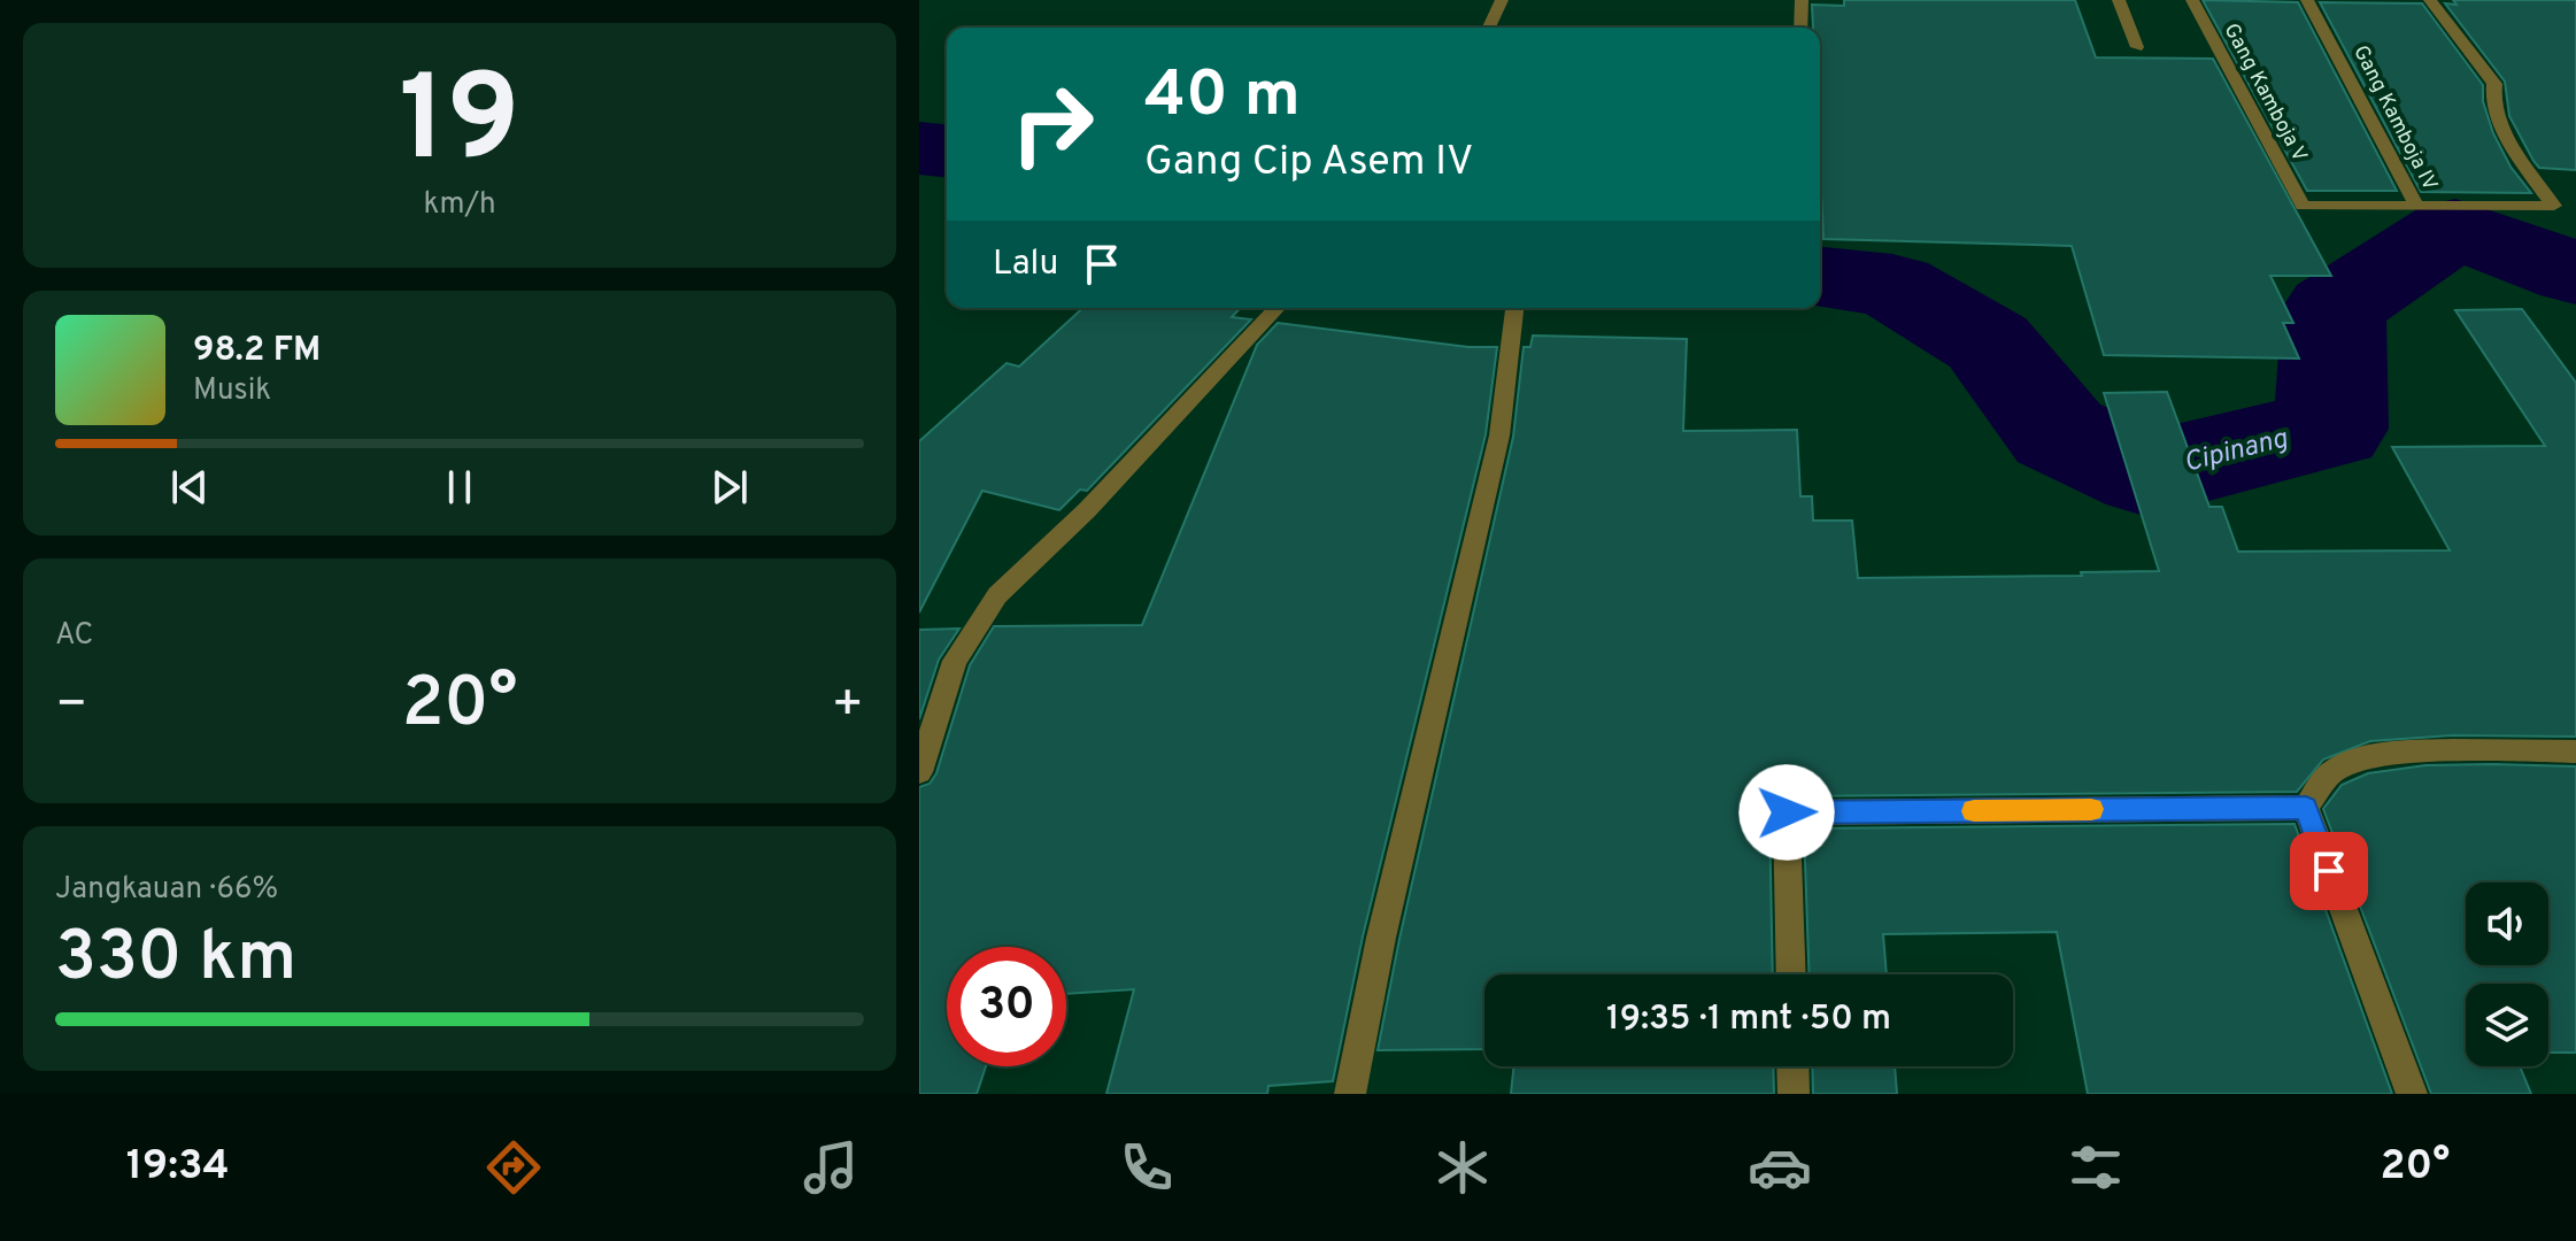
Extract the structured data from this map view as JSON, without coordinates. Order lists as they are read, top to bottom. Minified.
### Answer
{"streets":{"street":["Gang Kamboja V","Gang Kamboja IV"]},"crossings":[["Gang Kamboja V","Gang Kamboja IV"]],"water":["Cipinang"],"page":{"tile":[["19","km/h"],"AC",["Jangkauan · 66%","330 km"]],"turn":["40 m","Gang Cip Asem IV"],"then":"Lalu","song":["98.2 FM","Musik"],"heat":["−","20°","+"],"limit":"30","trip":"19:35 · 1 mnt · 50 m","tabs":["19:34","20°"]}}
